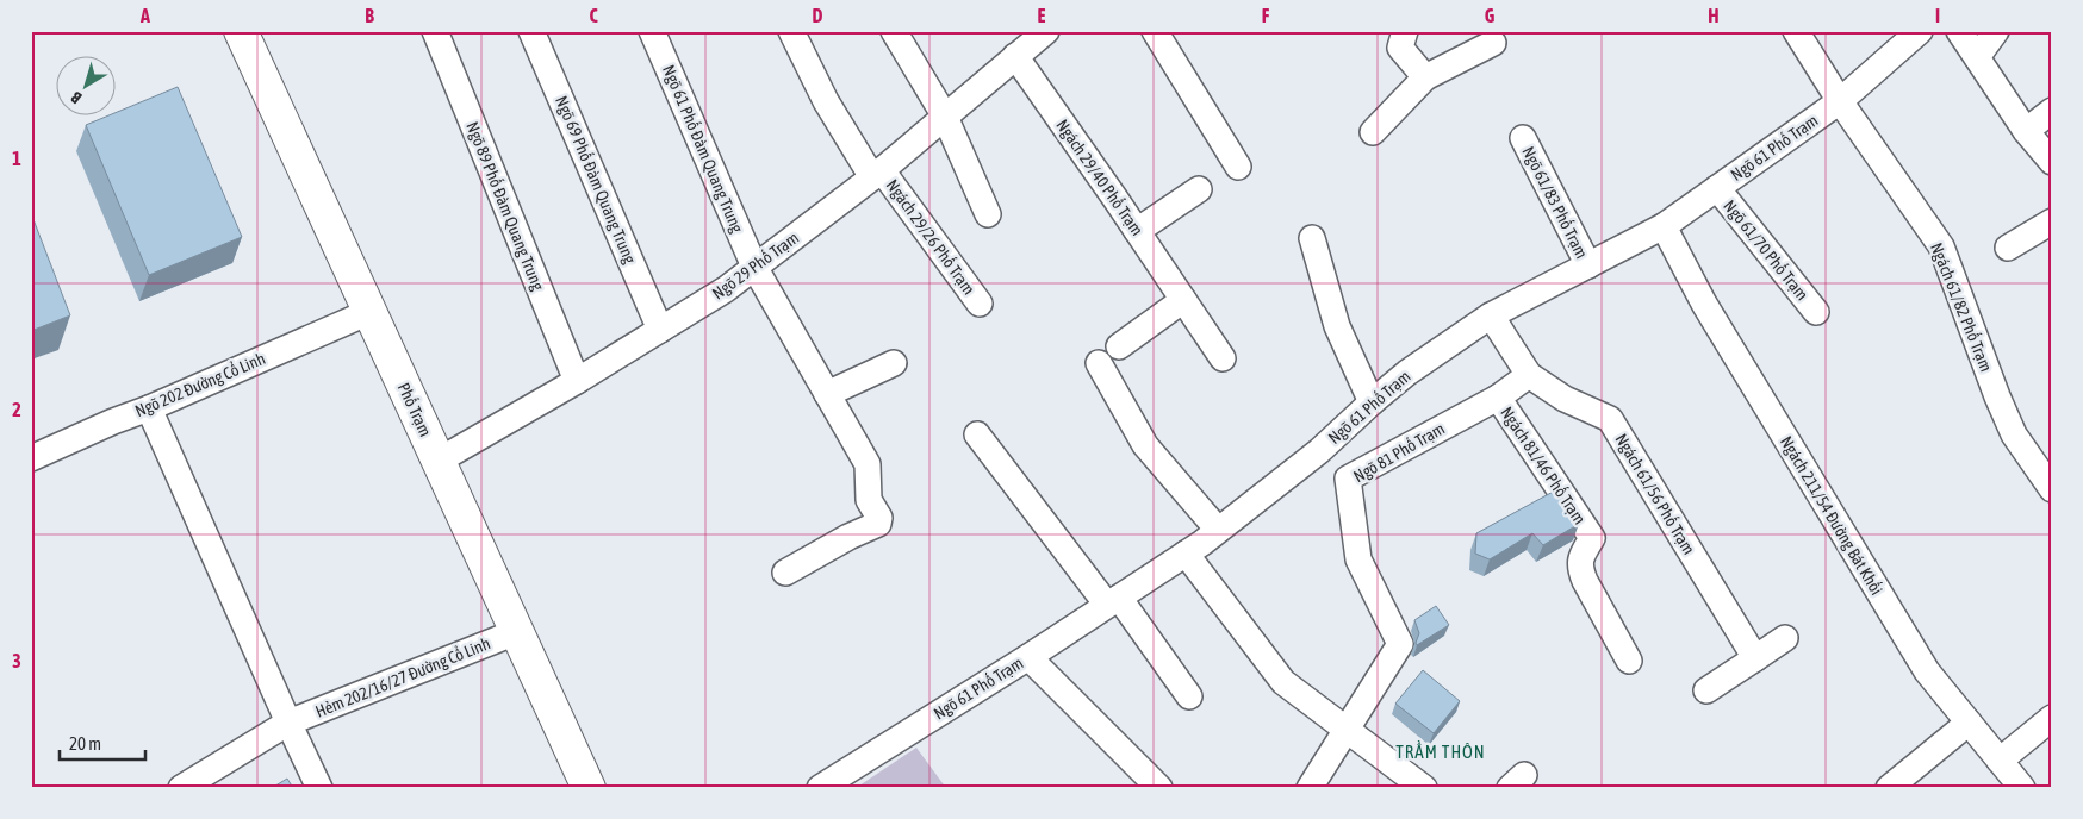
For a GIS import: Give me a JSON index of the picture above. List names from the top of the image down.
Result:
{
  "streets": {
    "street": [
      "Ngõ 61 Phố Trạm",
      "Ngõ 61 Phố Đàm Quang Trung",
      "Ngách 29/40 Phố Trạm",
      "Ngõ 69 Phố Đàm Quang Trung",
      "Ngõ 61/83 Phố Trạm",
      "Ngõ 89 Phố Đàm Quang Trung",
      "Ngách 29/26 Phố Trạm",
      "Ngõ 61/70 Phố Trạm",
      "Ngõ 29 Phố Trạm",
      "Ngách 61/82 Phố Trạm",
      "Ngõ 202 Đường Cổ Linh",
      "Phố Trạm",
      "Ngõ 81 Phố Trạm",
      "Ngách 81/46 Phố Trạm",
      "Ngách 61/56 Phố Trạm",
      "Ngách 211/54 Đường Bát Khối",
      "Hẻm 202/16/27 Đường Cổ Linh"
    ]
  },
  "crossings": [
    ["Ngõ 61 Phố Trạm", "Ngõ 61/83 Phố Trạm"],
    ["Ngõ 61 Phố Trạm", "Ngõ 61/70 Phố Trạm"],
    ["Ngõ 61 Phố Trạm", "Ngách 61/82 Phố Trạm"],
    ["Ngõ 61 Phố Trạm", "Ngách 61/56 Phố Trạm"],
    ["Ngõ 61 Phố Trạm", "Ngách 211/54 Đường Bát Khối"],
    ["Ngõ 61 Phố Đàm Quang Trung", "Ngõ 29 Phố Trạm"],
    ["Ngách 29/40 Phố Trạm", "Ngõ 29 Phố Trạm"],
    ["Ngõ 69 Phố Đàm Quang Trung", "Ngõ 29 Phố Trạm"],
    ["Ngõ 89 Phố Đàm Quang Trung", "Ngõ 29 Phố Trạm"],
    ["Ngách 29/26 Phố Trạm", "Ngõ 29 Phố Trạm"],
    ["Ngõ 29 Phố Trạm", "Phố Trạm"],
    ["Ngõ 202 Đường Cổ Linh", "Phố Trạm"],
    ["Phố Trạm", "Hẻm 202/16/27 Đường Cổ Linh"],
    ["Ngõ 81 Phố Trạm", "Ngách 81/46 Phố Trạm"],
    ["Ngõ 81 Phố Trạm", "Ngách 61/56 Phố Trạm"]
  ],
  "districts": ["TRẦM THÔN"],
  "scale_bar": "20 m",
  "north": "bottom left",
  "grid": {
    "columns": [
      "A",
      "B",
      "C",
      "D",
      "E",
      "F",
      "G",
      "H",
      "I"
    ],
    "rows": ["1", "2", "3"]
  }
}
